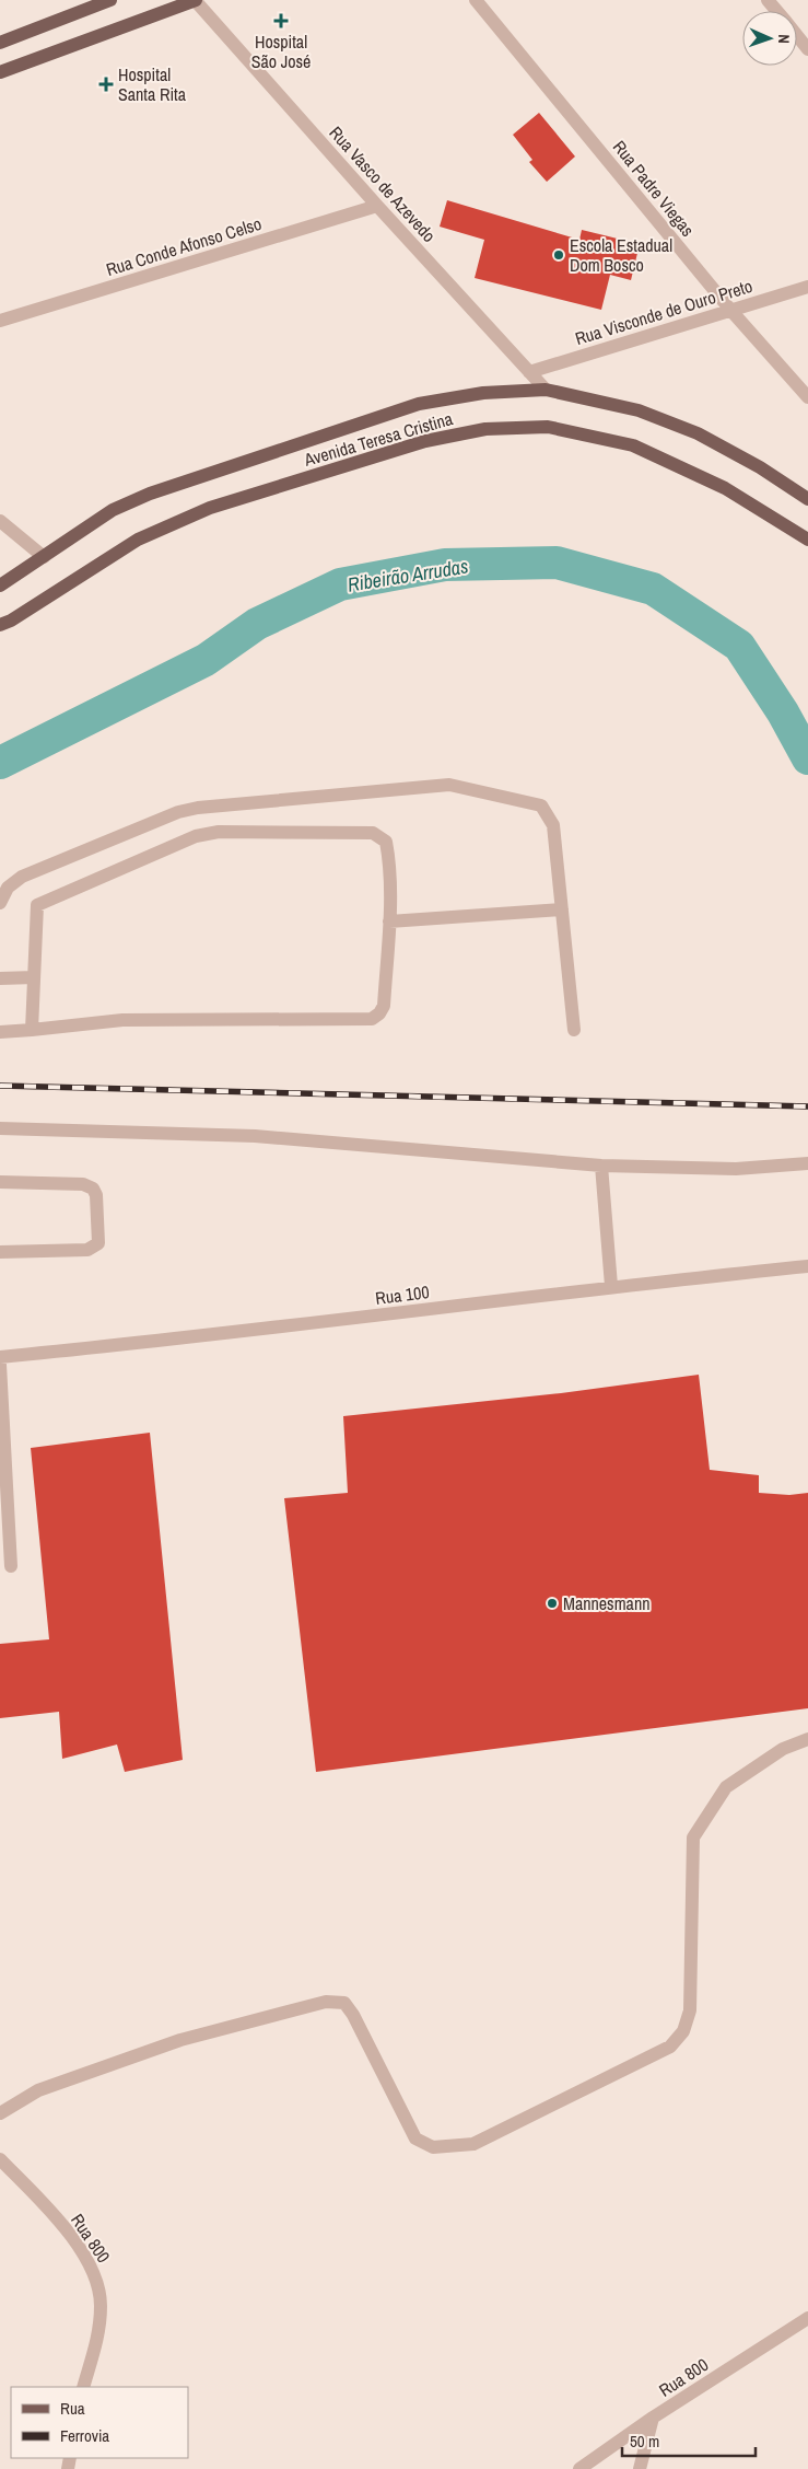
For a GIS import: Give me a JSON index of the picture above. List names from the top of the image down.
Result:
{
  "streets": {
    "main road": ["Avenida Teresa Cristina"],
    "street": [
      "Rua Vasco de Azevedo",
      "Rua Padre Viegas",
      "Rua Conde Afonso Celso",
      "Rua Visconde de Ouro Preto",
      "Rua 100",
      "Rua 800"
    ]
  },
  "crossings": [
    ["Rua Vasco de Azevedo", "Rua Conde Afonso Celso"],
    ["Rua Vasco de Azevedo", "Rua Visconde de Ouro Preto"],
    ["Rua Vasco de Azevedo", "Avenida Teresa Cristina"],
    ["Rua Padre Viegas", "Rua Visconde de Ouro Preto"]
  ],
  "water": ["Ribeirão Arrudas"],
  "places": {
    "health": ["Hospital São José", "Hospital Santa Rita"],
    "other": ["Escola Estadual Dom Bosco", "Mannesmann"]
  },
  "legend": ["Rua", "Ferrovia"],
  "scale_bar": "50 m",
  "north": "right"
}
